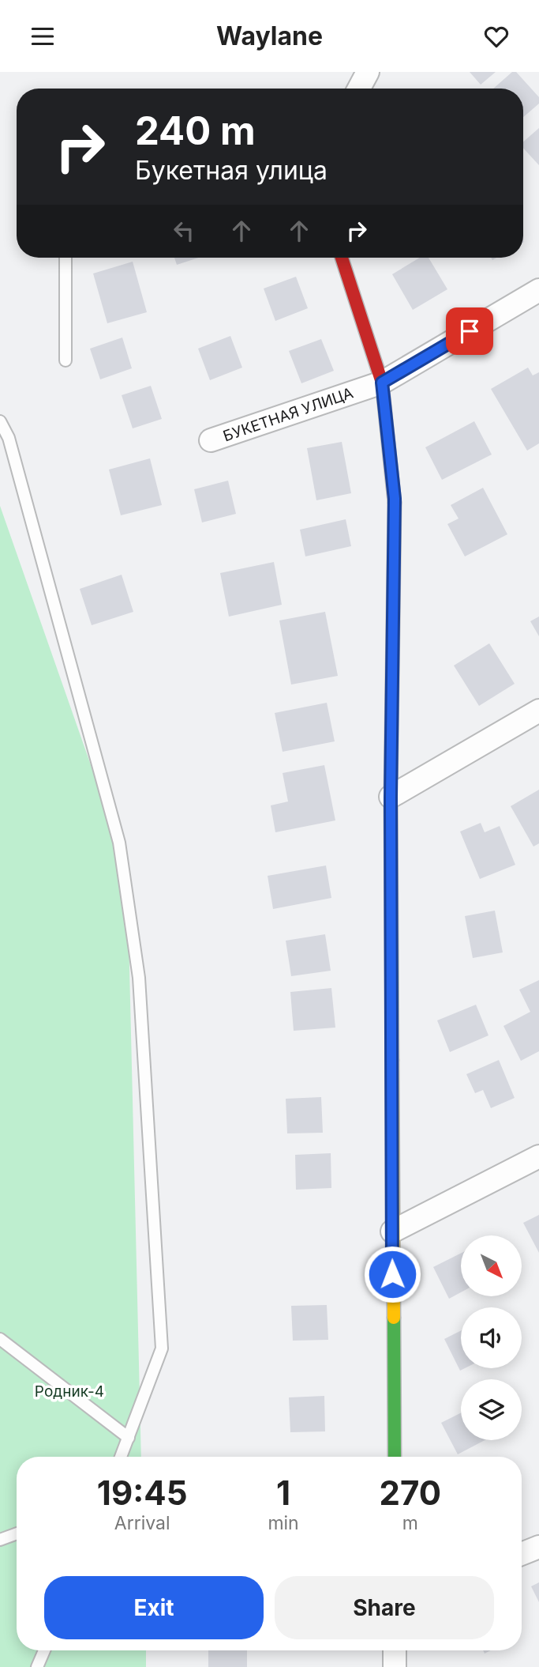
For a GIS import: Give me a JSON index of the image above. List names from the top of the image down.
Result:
{
  "streets": {
    "street": ["БУКЕТНАЯ УЛИЦА"]
  },
  "parks": ["Родник-4"],
  "north": "bottom right",
  "page": {
    "header": "Waylane",
    "turn": ["240 m", "Букетная улица"],
    "eta": [
      "19:45",
      "Arrival",
      "1",
      "min",
      "270",
      "m"
    ],
    "buttons": ["Exit", "Share"]
  }
}
